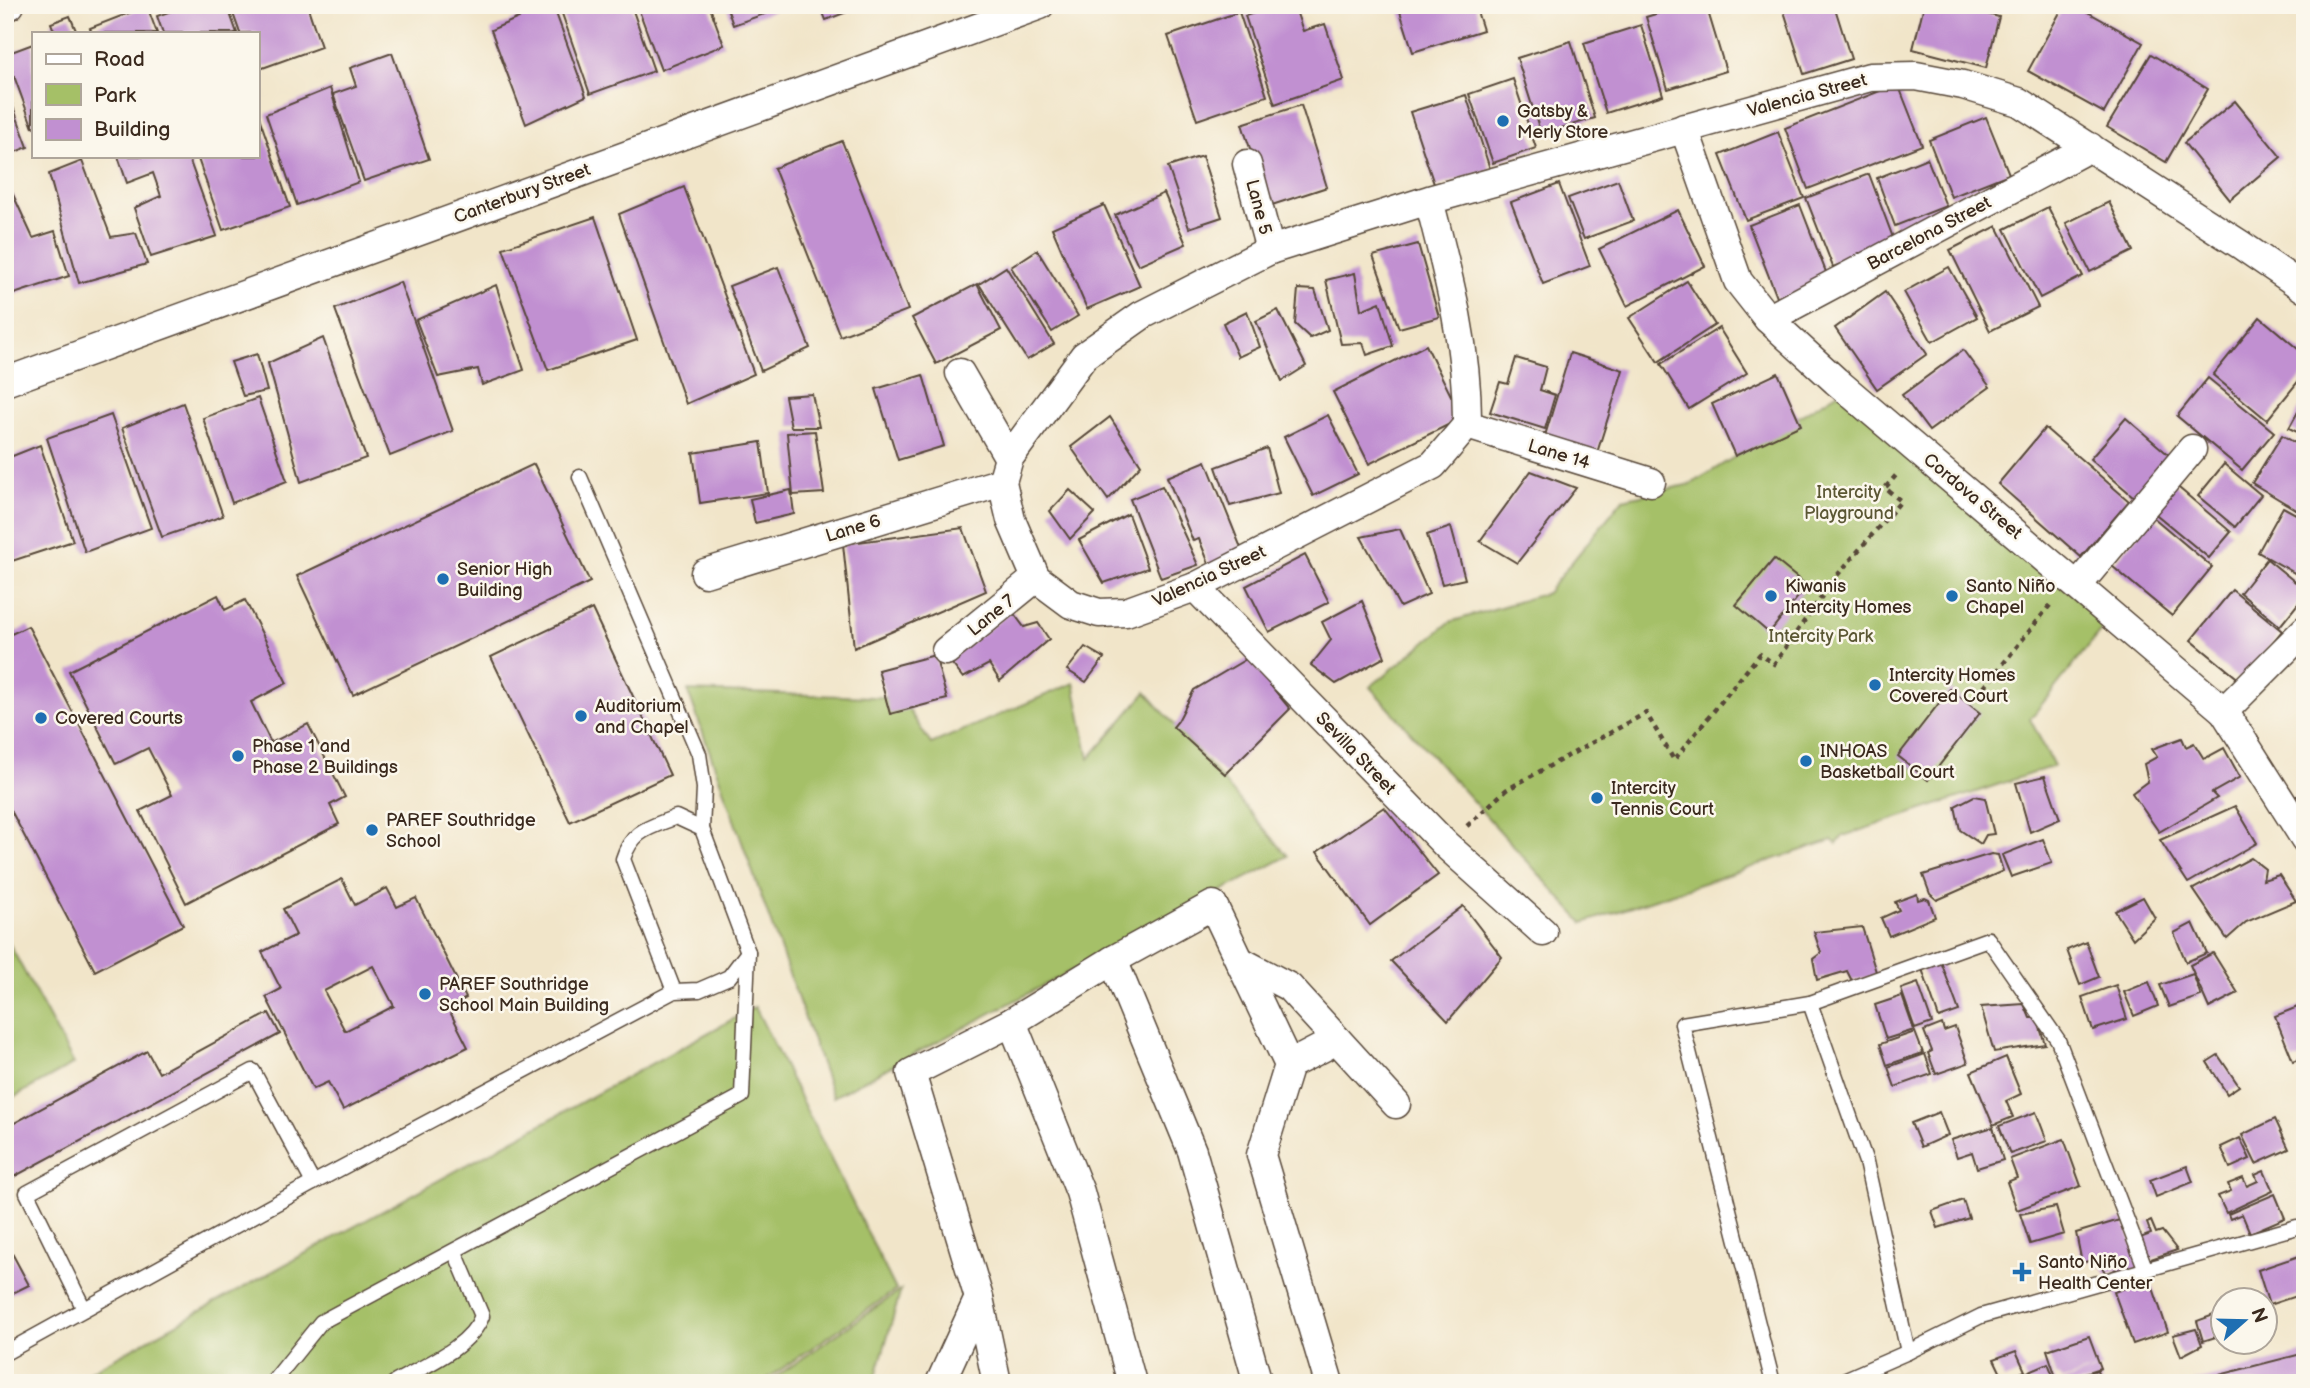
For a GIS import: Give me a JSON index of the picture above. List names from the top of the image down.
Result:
{
  "streets": {
    "street": [
      "Valencia Street",
      "Canterbury Street",
      "Lane 5",
      "Barcelona Street",
      "Lane 14",
      "Cordova Street",
      "Lane 6",
      "Lane 7",
      "Sevilla Street"
    ]
  },
  "crossings": [
    ["Valencia Street", "Lane 5"],
    ["Valencia Street", "Barcelona Street"],
    ["Valencia Street", "Lane 14"],
    ["Valencia Street", "Cordova Street"],
    ["Valencia Street", "Lane 6"],
    ["Valencia Street", "Lane 7"],
    ["Valencia Street", "Sevilla Street"],
    ["Barcelona Street", "Cordova Street"]
  ],
  "parks": ["Intercity Playground", "Intercity Park"],
  "places": {
    "other": [
      "Gatsby & Merly Store",
      "Senior High Building",
      "Kiwanis Intercity Homes",
      "Santo Niño Chapel",
      "Intercity Homes Covered Court",
      "Auditorium and Chapel",
      "Covered Courts",
      "Phase 1 and Phase 2 Buildings",
      "INHOAS Basketball Court",
      "Intercity Tennis Court",
      "PAREF Southridge School",
      "PAREF Southridge School Main Building"
    ],
    "health": ["Santo Niño Health Center"]
  },
  "legend": ["Road", "Park", "Building"],
  "north": "right"
}
